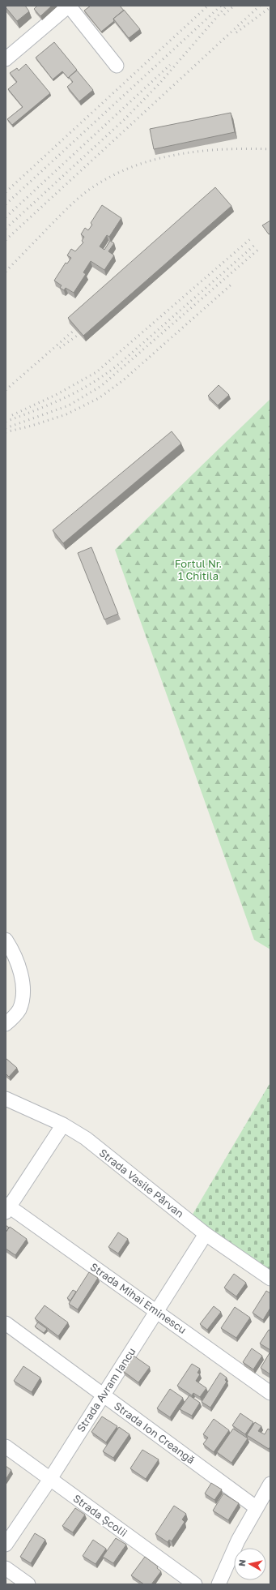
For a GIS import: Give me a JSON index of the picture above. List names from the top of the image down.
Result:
{
  "streets": {
    "street": [
      "Strada Vasile Pârvan",
      "Strada Mihai Eminescu",
      "Strada Avram Iancu",
      "Strada Ion Creangă",
      "Strada Școlii"
    ]
  },
  "crossings": [
    ["Strada Vasile Pârvan", "Strada Avram Iancu"],
    ["Strada Mihai Eminescu", "Strada Avram Iancu"],
    ["Strada Avram Iancu", "Strada Ion Creangă"],
    ["Strada Avram Iancu", "Strada Școlii"]
  ],
  "parks": ["Fortul Nr. 1 Chitila"],
  "north": "left"
}
